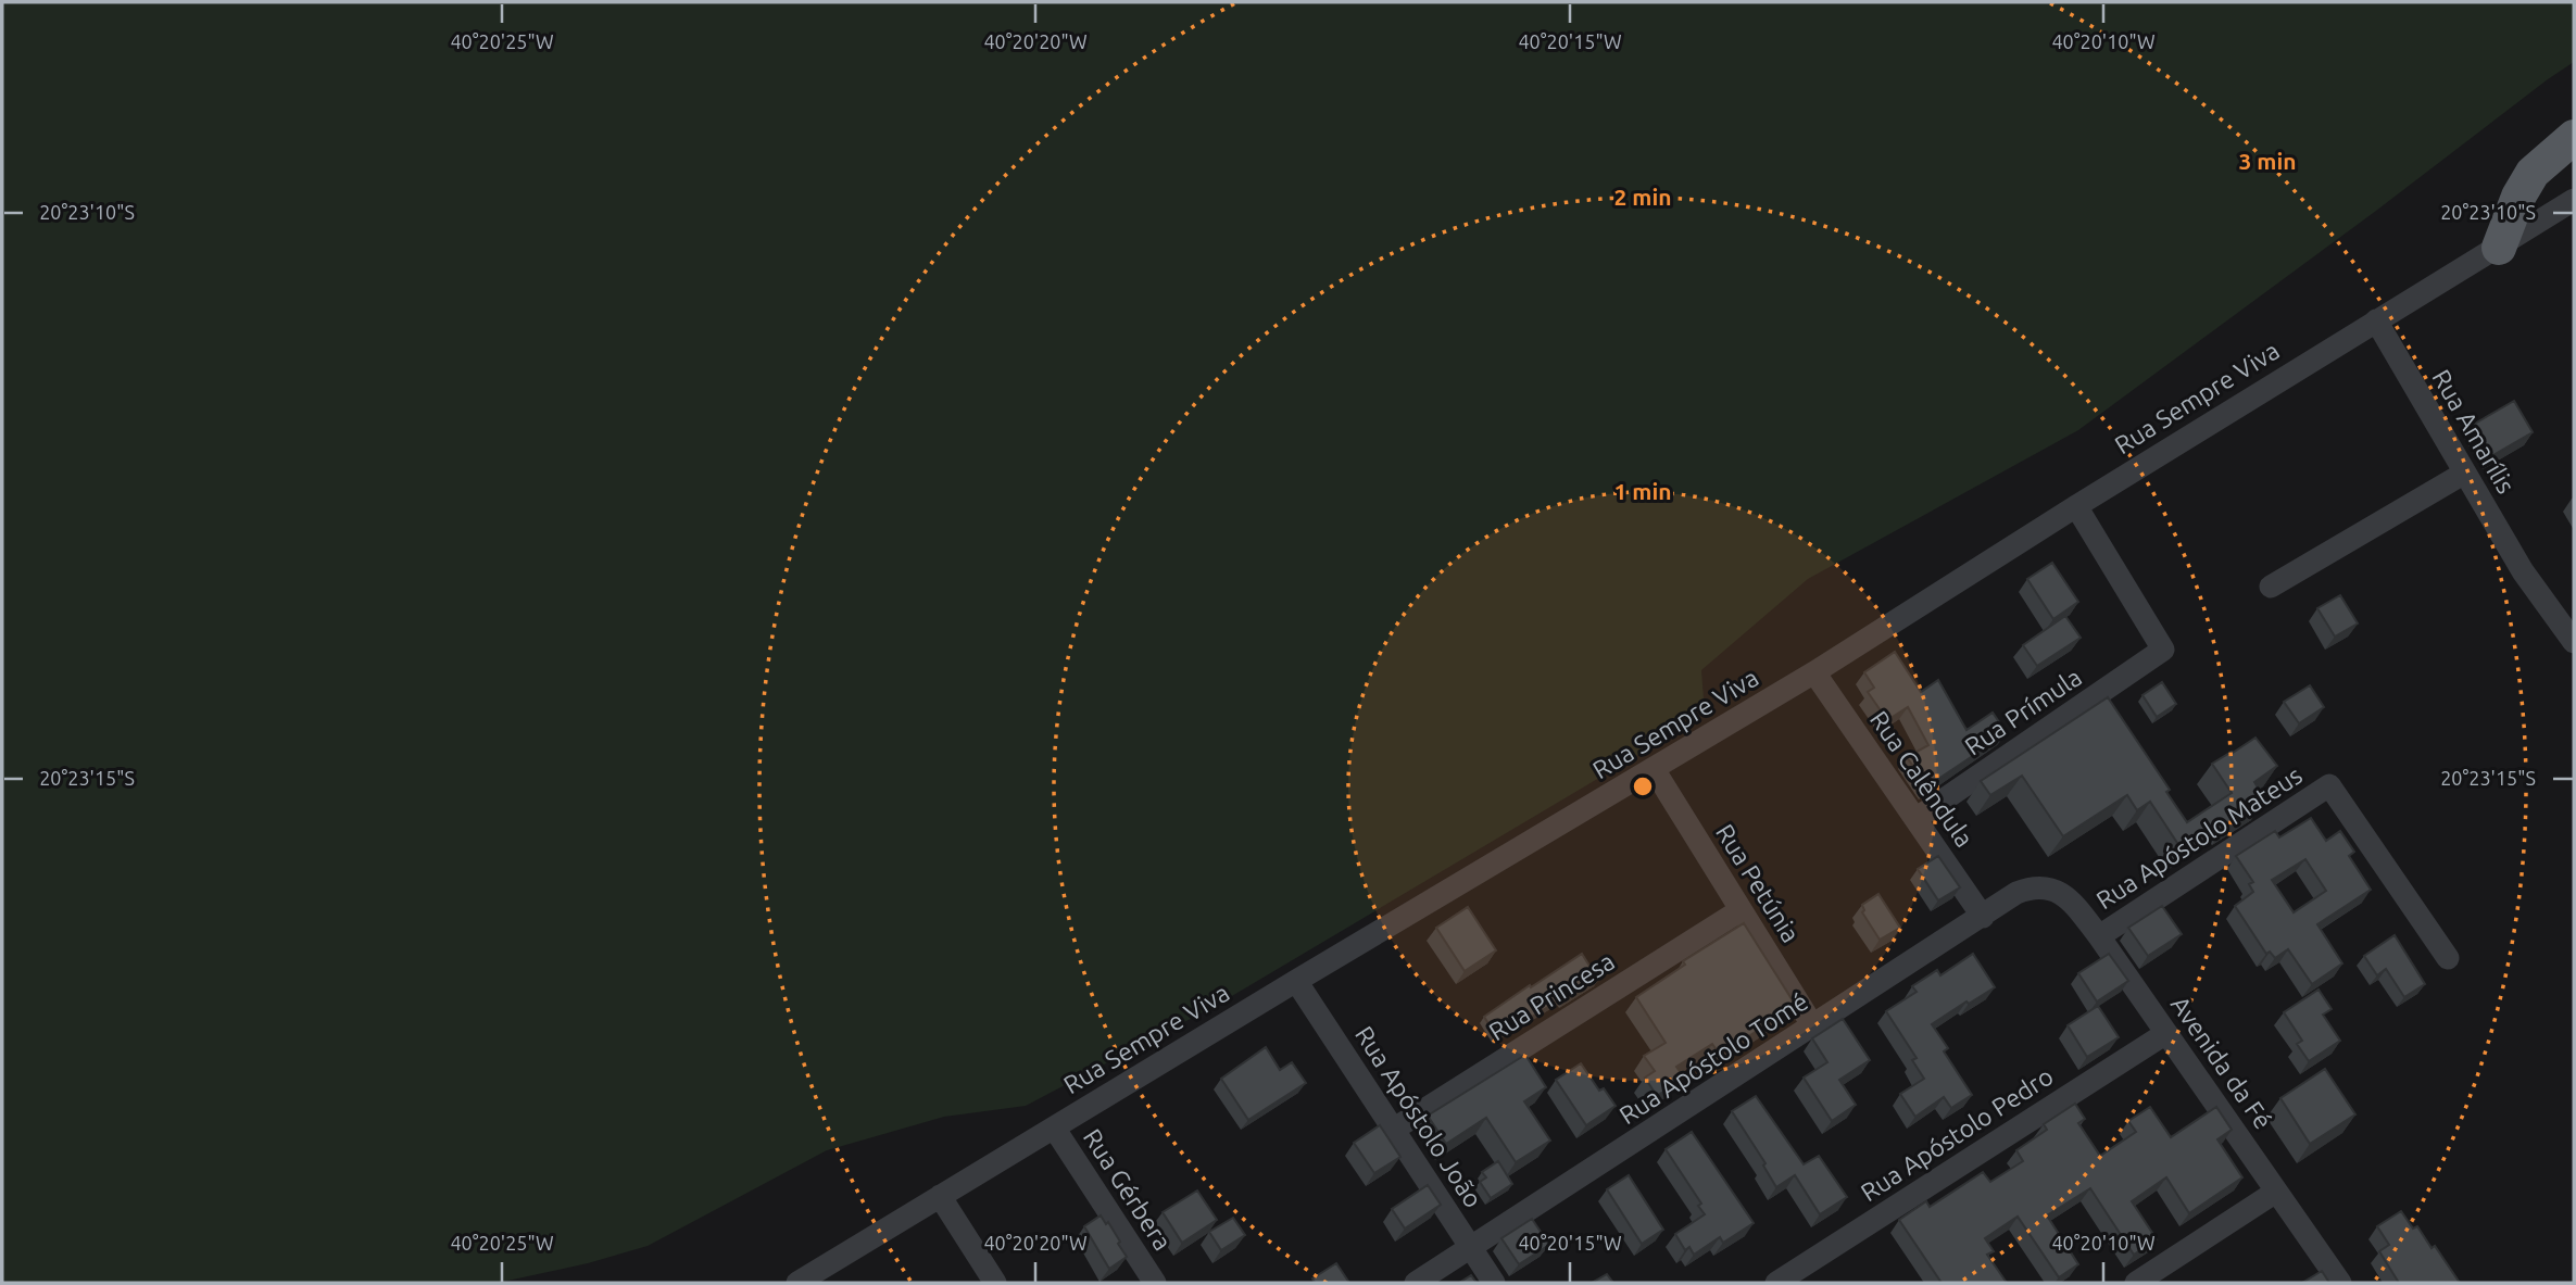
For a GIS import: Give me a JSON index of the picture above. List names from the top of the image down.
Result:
{
  "streets": {
    "street": [
      "Rua Sempre Viva",
      "Rua Amarílis",
      "Rua Prímula",
      "Rua Calêndula",
      "Rua Apóstolo Mateus",
      "Rua Petúnia",
      "Rua Princesa",
      "Rua Apóstolo Tomé",
      "Avenida da Fé",
      "Rua Apóstolo João",
      "Rua Apóstolo Pedro",
      "Rua Gérbera"
    ]
  },
  "crossings": [
    ["Rua Sempre Viva", "Rua Amarílis"],
    ["Rua Sempre Viva", "Rua Prímula"],
    ["Rua Sempre Viva", "Rua Calêndula"],
    ["Rua Sempre Viva", "Rua Petúnia"],
    ["Rua Sempre Viva", "Rua Apóstolo João"],
    ["Rua Sempre Viva", "Rua Gérbera"],
    ["Rua Prímula", "Rua Calêndula"],
    ["Rua Calêndula", "Rua Apóstolo Tomé"],
    ["Rua Apóstolo Mateus", "Avenida da Fé"],
    ["Rua Petúnia", "Rua Princesa"],
    ["Rua Petúnia", "Rua Apóstolo Tomé"],
    ["Rua Princesa", "Rua Apóstolo João"],
    ["Rua Apóstolo Tomé", "Avenida da Fé"],
    ["Rua Apóstolo Tomé", "Rua Apóstolo João"],
    ["Avenida da Fé", "Rua Apóstolo Pedro"]
  ],
  "coordinates": [
    "40°20'25\"W",
    "40°20'20\"W",
    "40°20'15\"W",
    "40°20'10\"W",
    "20°23'10\"S",
    "20°23'15\"S"
  ],
  "rings": ["3 min", "2 min", "1 min"]
}
